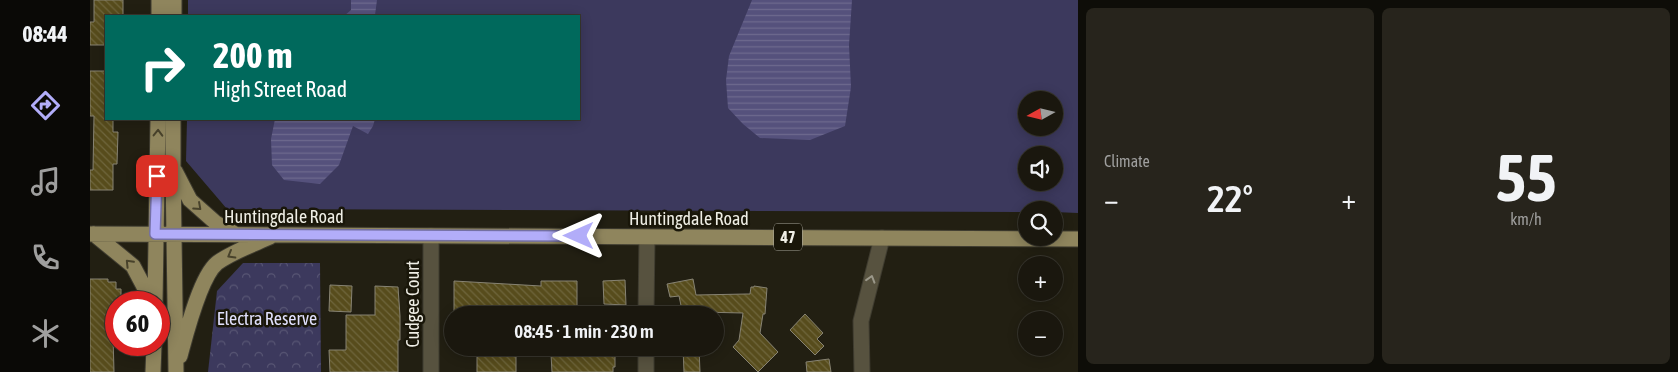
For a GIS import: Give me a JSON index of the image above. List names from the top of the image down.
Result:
{
  "streets": {
    "main road": ["Huntingdale Road", "47"],
    "street": ["Cudgee Court"]
  },
  "crossings": [
    ["Huntingdale Road", "Cudgee Court"]
  ],
  "parks": ["Electra Reserve"],
  "north": "left",
  "page": {
    "tabs": "08:44",
    "tile": [
      "Climate",
      ["55", "km/h"]
    ],
    "turn": ["200 m", "High Street Road"],
    "map_buttons": ["+", "−"],
    "heat": ["−", "22°", "+"],
    "limit": "60",
    "trip": "08:45 · 1 min · 230 m"
  }
}
